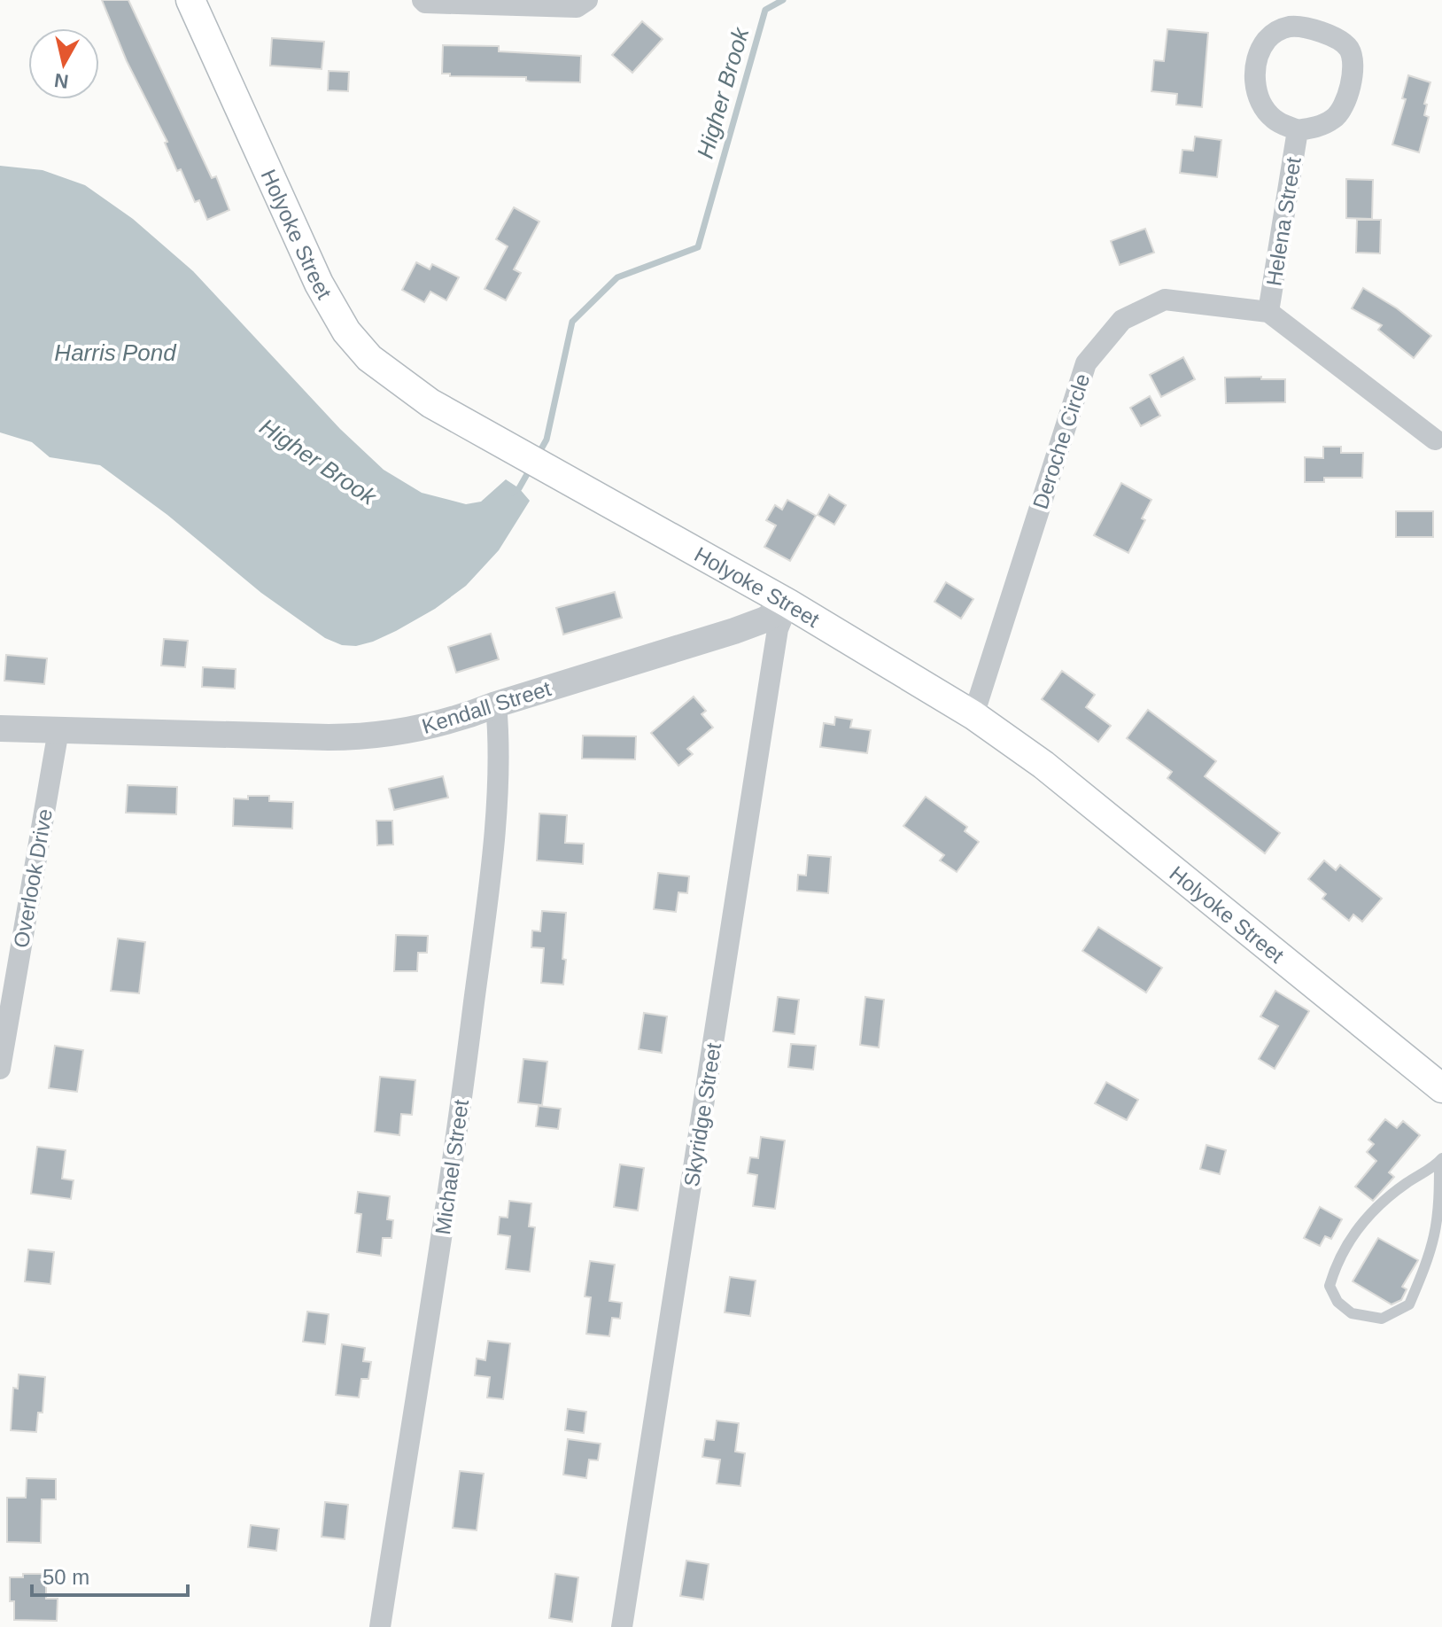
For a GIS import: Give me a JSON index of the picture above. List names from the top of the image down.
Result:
{
  "streets": {
    "main road": ["Holyoke Street"],
    "street": [
      "Helena Street",
      "Deroche Circle",
      "Kendall Street",
      "Overlook Drive",
      "Skyridge Street",
      "Michael Street"
    ]
  },
  "crossings": [
    ["Helena Street", "Deroche Circle"],
    ["Holyoke Street", "Deroche Circle"],
    ["Holyoke Street", "Kendall Street"],
    ["Holyoke Street", "Skyridge Street"],
    ["Kendall Street", "Overlook Drive"],
    ["Kendall Street", "Skyridge Street"],
    ["Kendall Street", "Michael Street"]
  ],
  "water": ["Higher Brook", "Harris Pond"],
  "scale_bar": "50 m",
  "north": "bottom"
}
